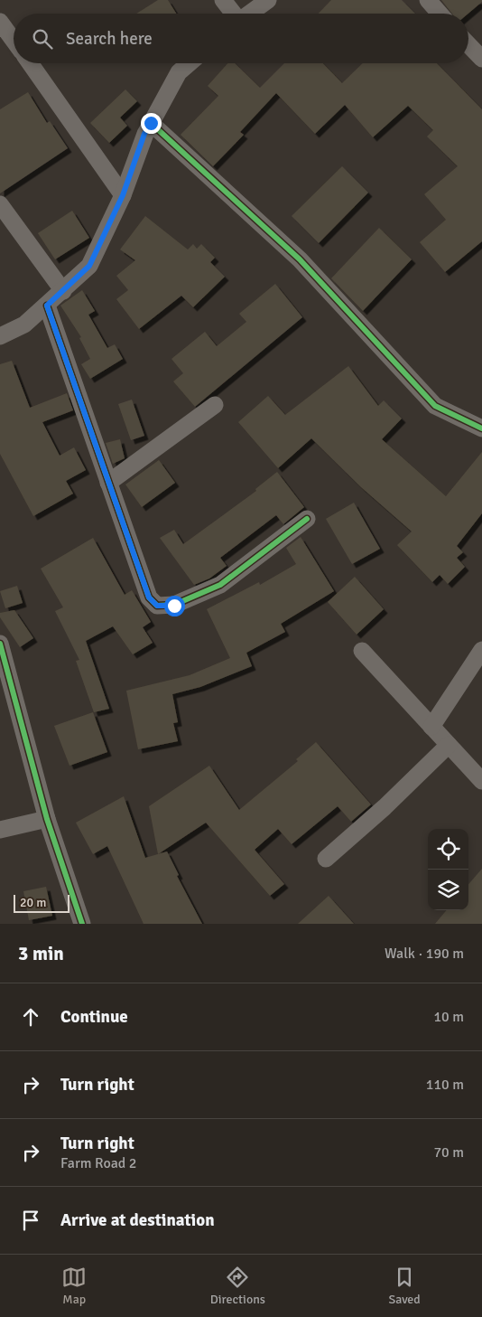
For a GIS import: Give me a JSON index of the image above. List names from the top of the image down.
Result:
{
  "scale_bar": "20 m",
  "page": {
    "search": "Search here",
    "scale": "20 m",
    "heading": ["3 min", "Walk · 190 m"],
    "list": [
      ["Continue", "10 m"],
      ["Turn right", "110 m"],
      ["Turn right", "Farm Road 2", "70 m"],
      "Arrive at destination"
    ],
    "nav": ["Map", "Directions", "Saved"]
  }
}
